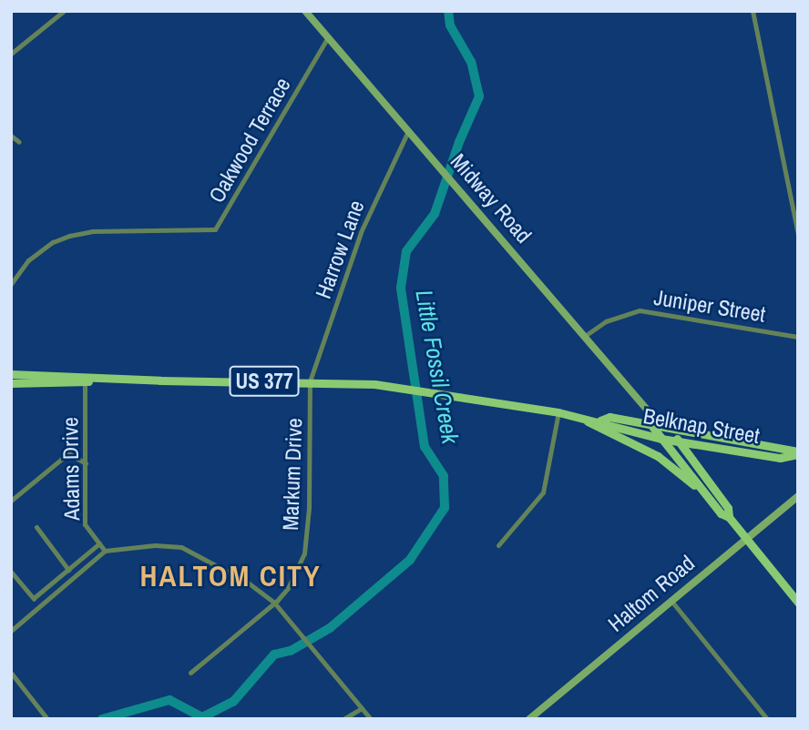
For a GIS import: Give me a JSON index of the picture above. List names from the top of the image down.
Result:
{
  "streets": {
    "main road": [
      "Midway Road",
      "US 377",
      "Belknap Street",
      "Haltom Road"
    ],
    "street": [
      "Oakwood Terrace",
      "Harrow Lane",
      "Juniper Street",
      "Adams Drive",
      "Markum Drive"
    ]
  },
  "crossings": [
    ["Oakwood Terrace", "Midway Road"],
    ["Midway Road", "Harrow Lane"],
    ["Midway Road", "Juniper Street"],
    ["Midway Road", "Belknap Street"],
    ["Harrow Lane", "Belknap Street"],
    ["Harrow Lane", "Markum Drive"],
    ["Belknap Street", "Adams Drive"],
    ["Belknap Street", "Markum Drive"]
  ],
  "districts": ["HALTOM CITY"],
  "water": ["Little Fossil Creek"]
}
